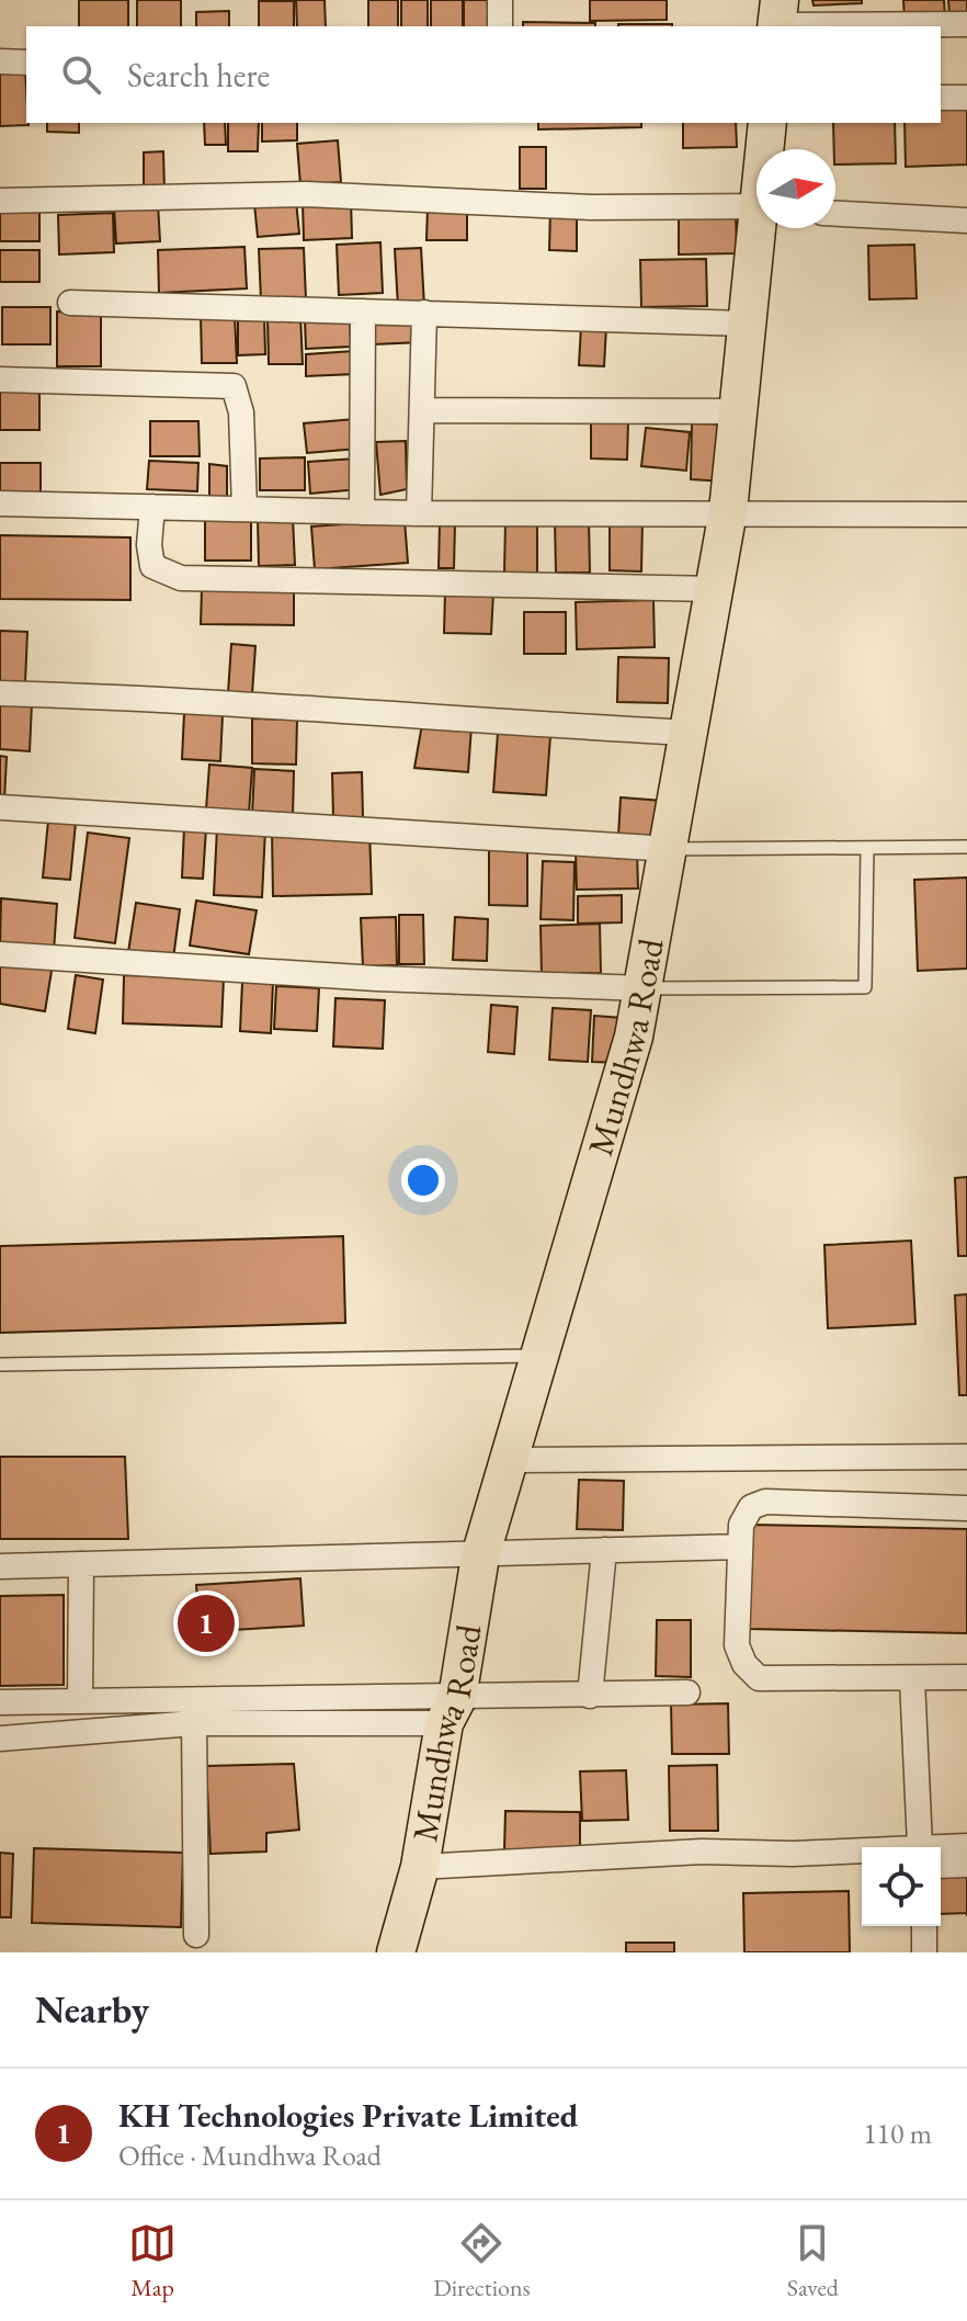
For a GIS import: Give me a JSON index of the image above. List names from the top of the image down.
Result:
{
  "streets": {
    "main road": ["Mundhwa Road"]
  },
  "north": "right",
  "page": {
    "search": "Search here",
    "pins": "1",
    "heading": "Nearby",
    "list": [
      {
        "mark": "1",
        "name": "KH Technologies Private Limited",
        "note": "Office · Mundhwa Road",
        "value": "110 m"
      }
    ],
    "nav": ["Map", "Directions", "Saved"]
  }
}
